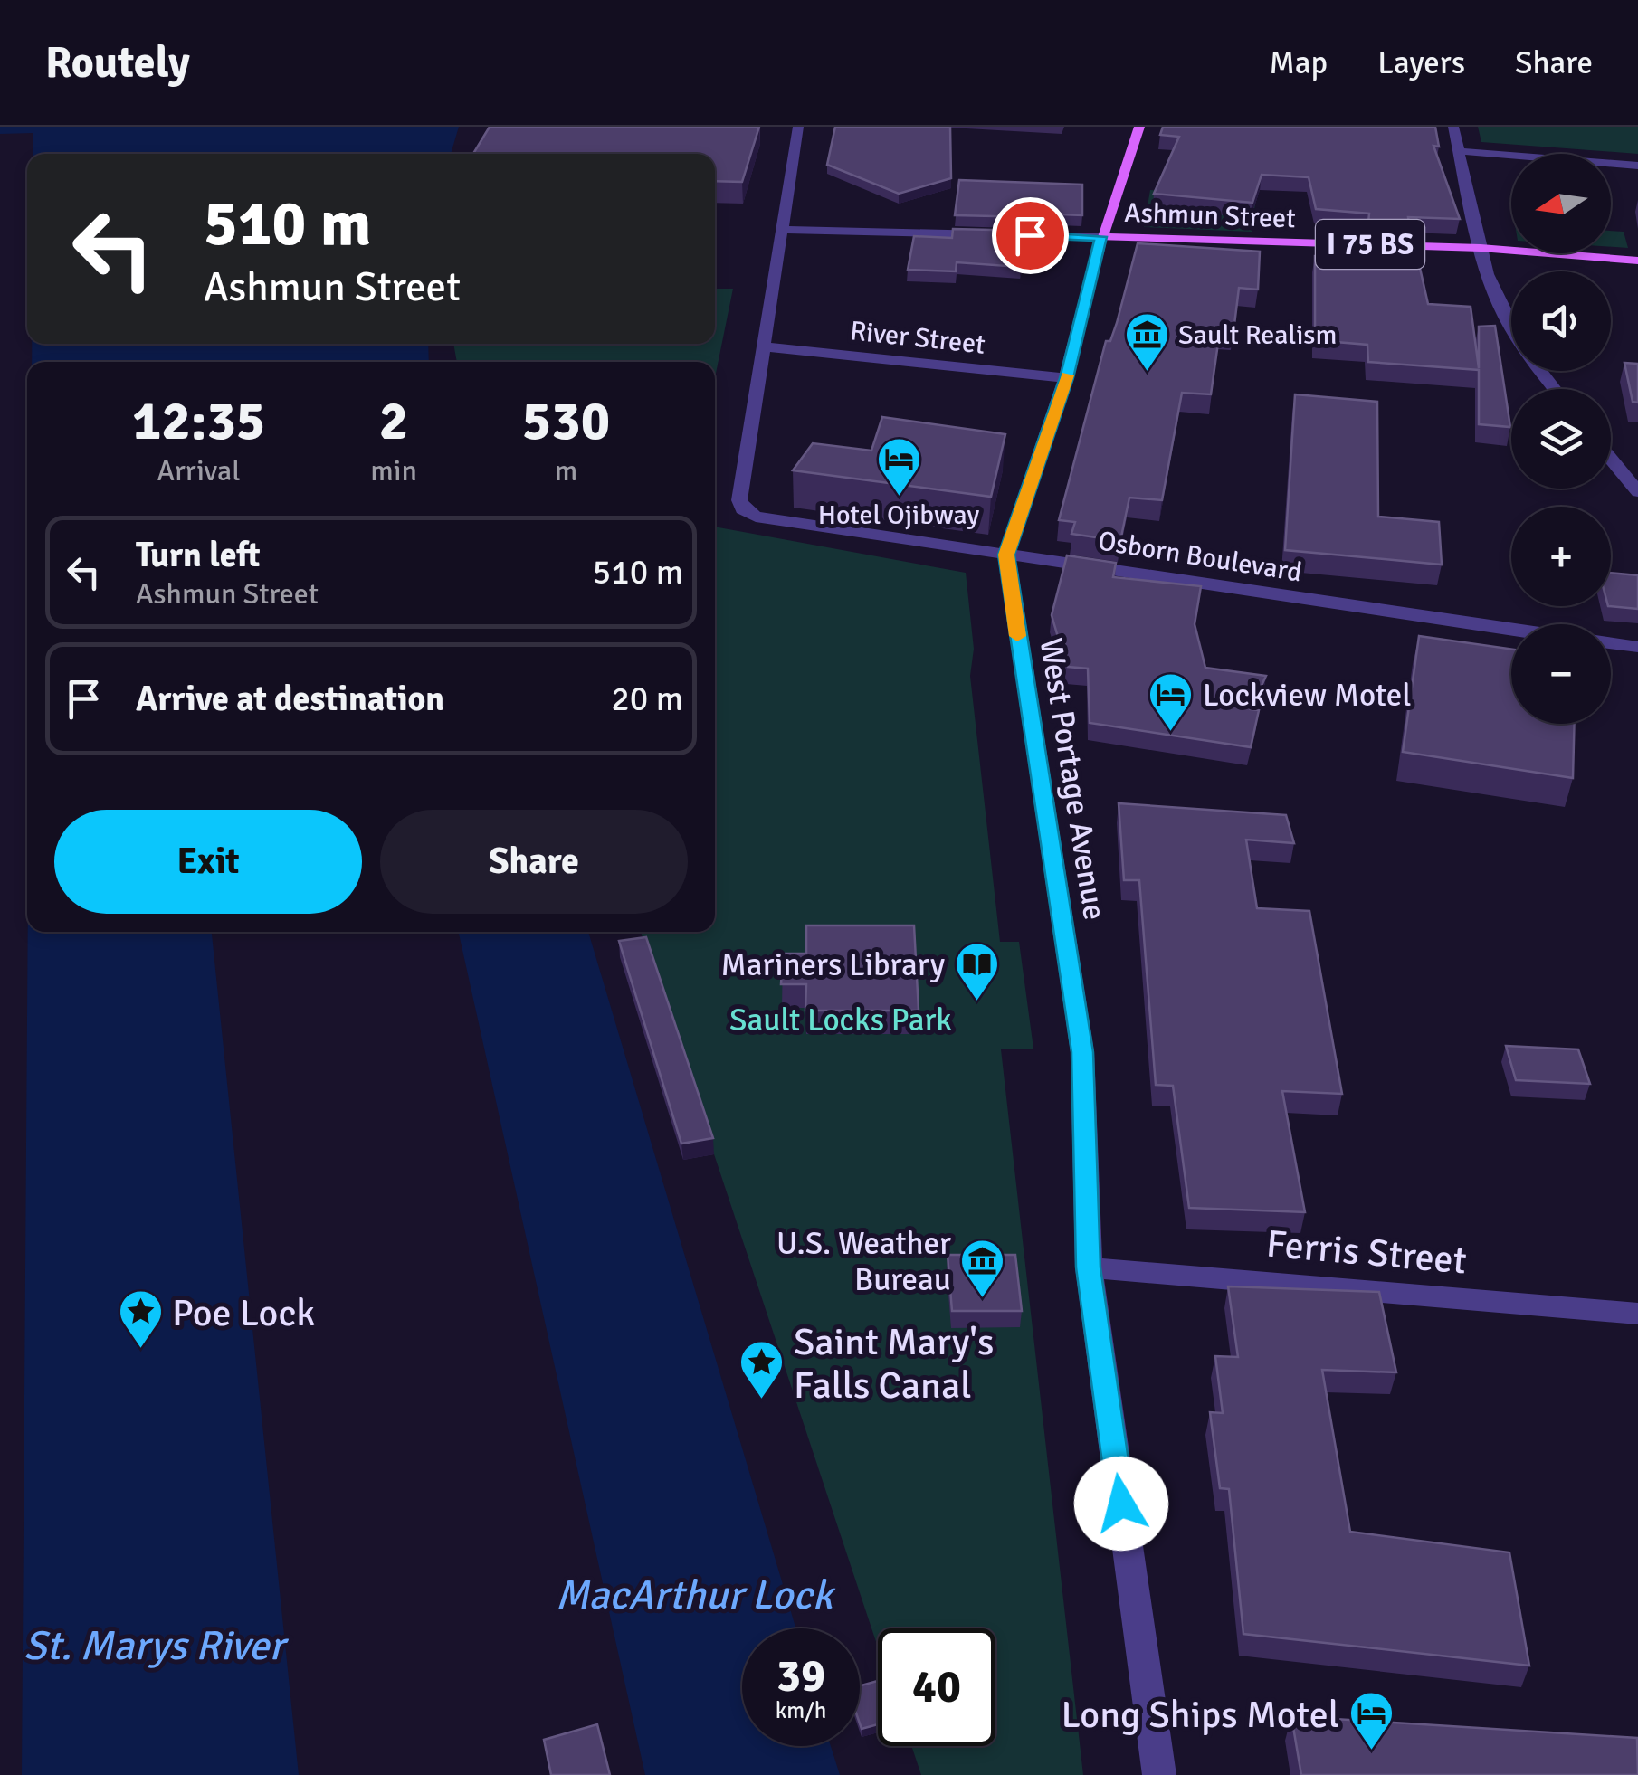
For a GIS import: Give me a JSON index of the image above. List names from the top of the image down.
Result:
{
  "streets": {
    "main road": ["Ashmun Street", "I 75 BS"],
    "street": [
      "River Street",
      "Osborn Boulevard",
      "West Portage Avenue",
      "Ferris Street"
    ]
  },
  "crossings": [
    ["Ashmun Street", "West Portage Avenue"],
    ["River Street", "Osborn Boulevard"],
    ["River Street", "West Portage Avenue"],
    ["Osborn Boulevard", "West Portage Avenue"],
    ["West Portage Avenue", "Ferris Street"]
  ],
  "water": ["MacArthur Lock", "St. Marys River"],
  "parks": ["Sault Locks Park"],
  "places": {
    "museum": ["Sault Realism", "U.S. Weather Bureau"],
    "hotel": ["Hotel Ojibway", "Lockview Motel", "Long Ships Motel"],
    "library": ["Mariners Library"],
    "place": ["Poe Lock", "Saint Mary's Falls Canal"]
  },
  "north": "left",
  "page": {
    "header": "Routely",
    "nav": ["Map", "Layers", "Share"],
    "map_buttons": ["+", "−"],
    "turn": ["510 m", "Ashmun Street"],
    "eta": [
      "12:35",
      "Arrival",
      "2",
      "min",
      "530",
      "m"
    ],
    "list": [
      {
        "name": "Turn left",
        "note": "Ashmun Street",
        "value": "510 m"
      },
      {
        "name": "Arrive at destination",
        "value": "20 m"
      }
    ],
    "buttons": ["Exit", "Share"],
    "speed": "39 km/h",
    "limit": "40"
  }
}
